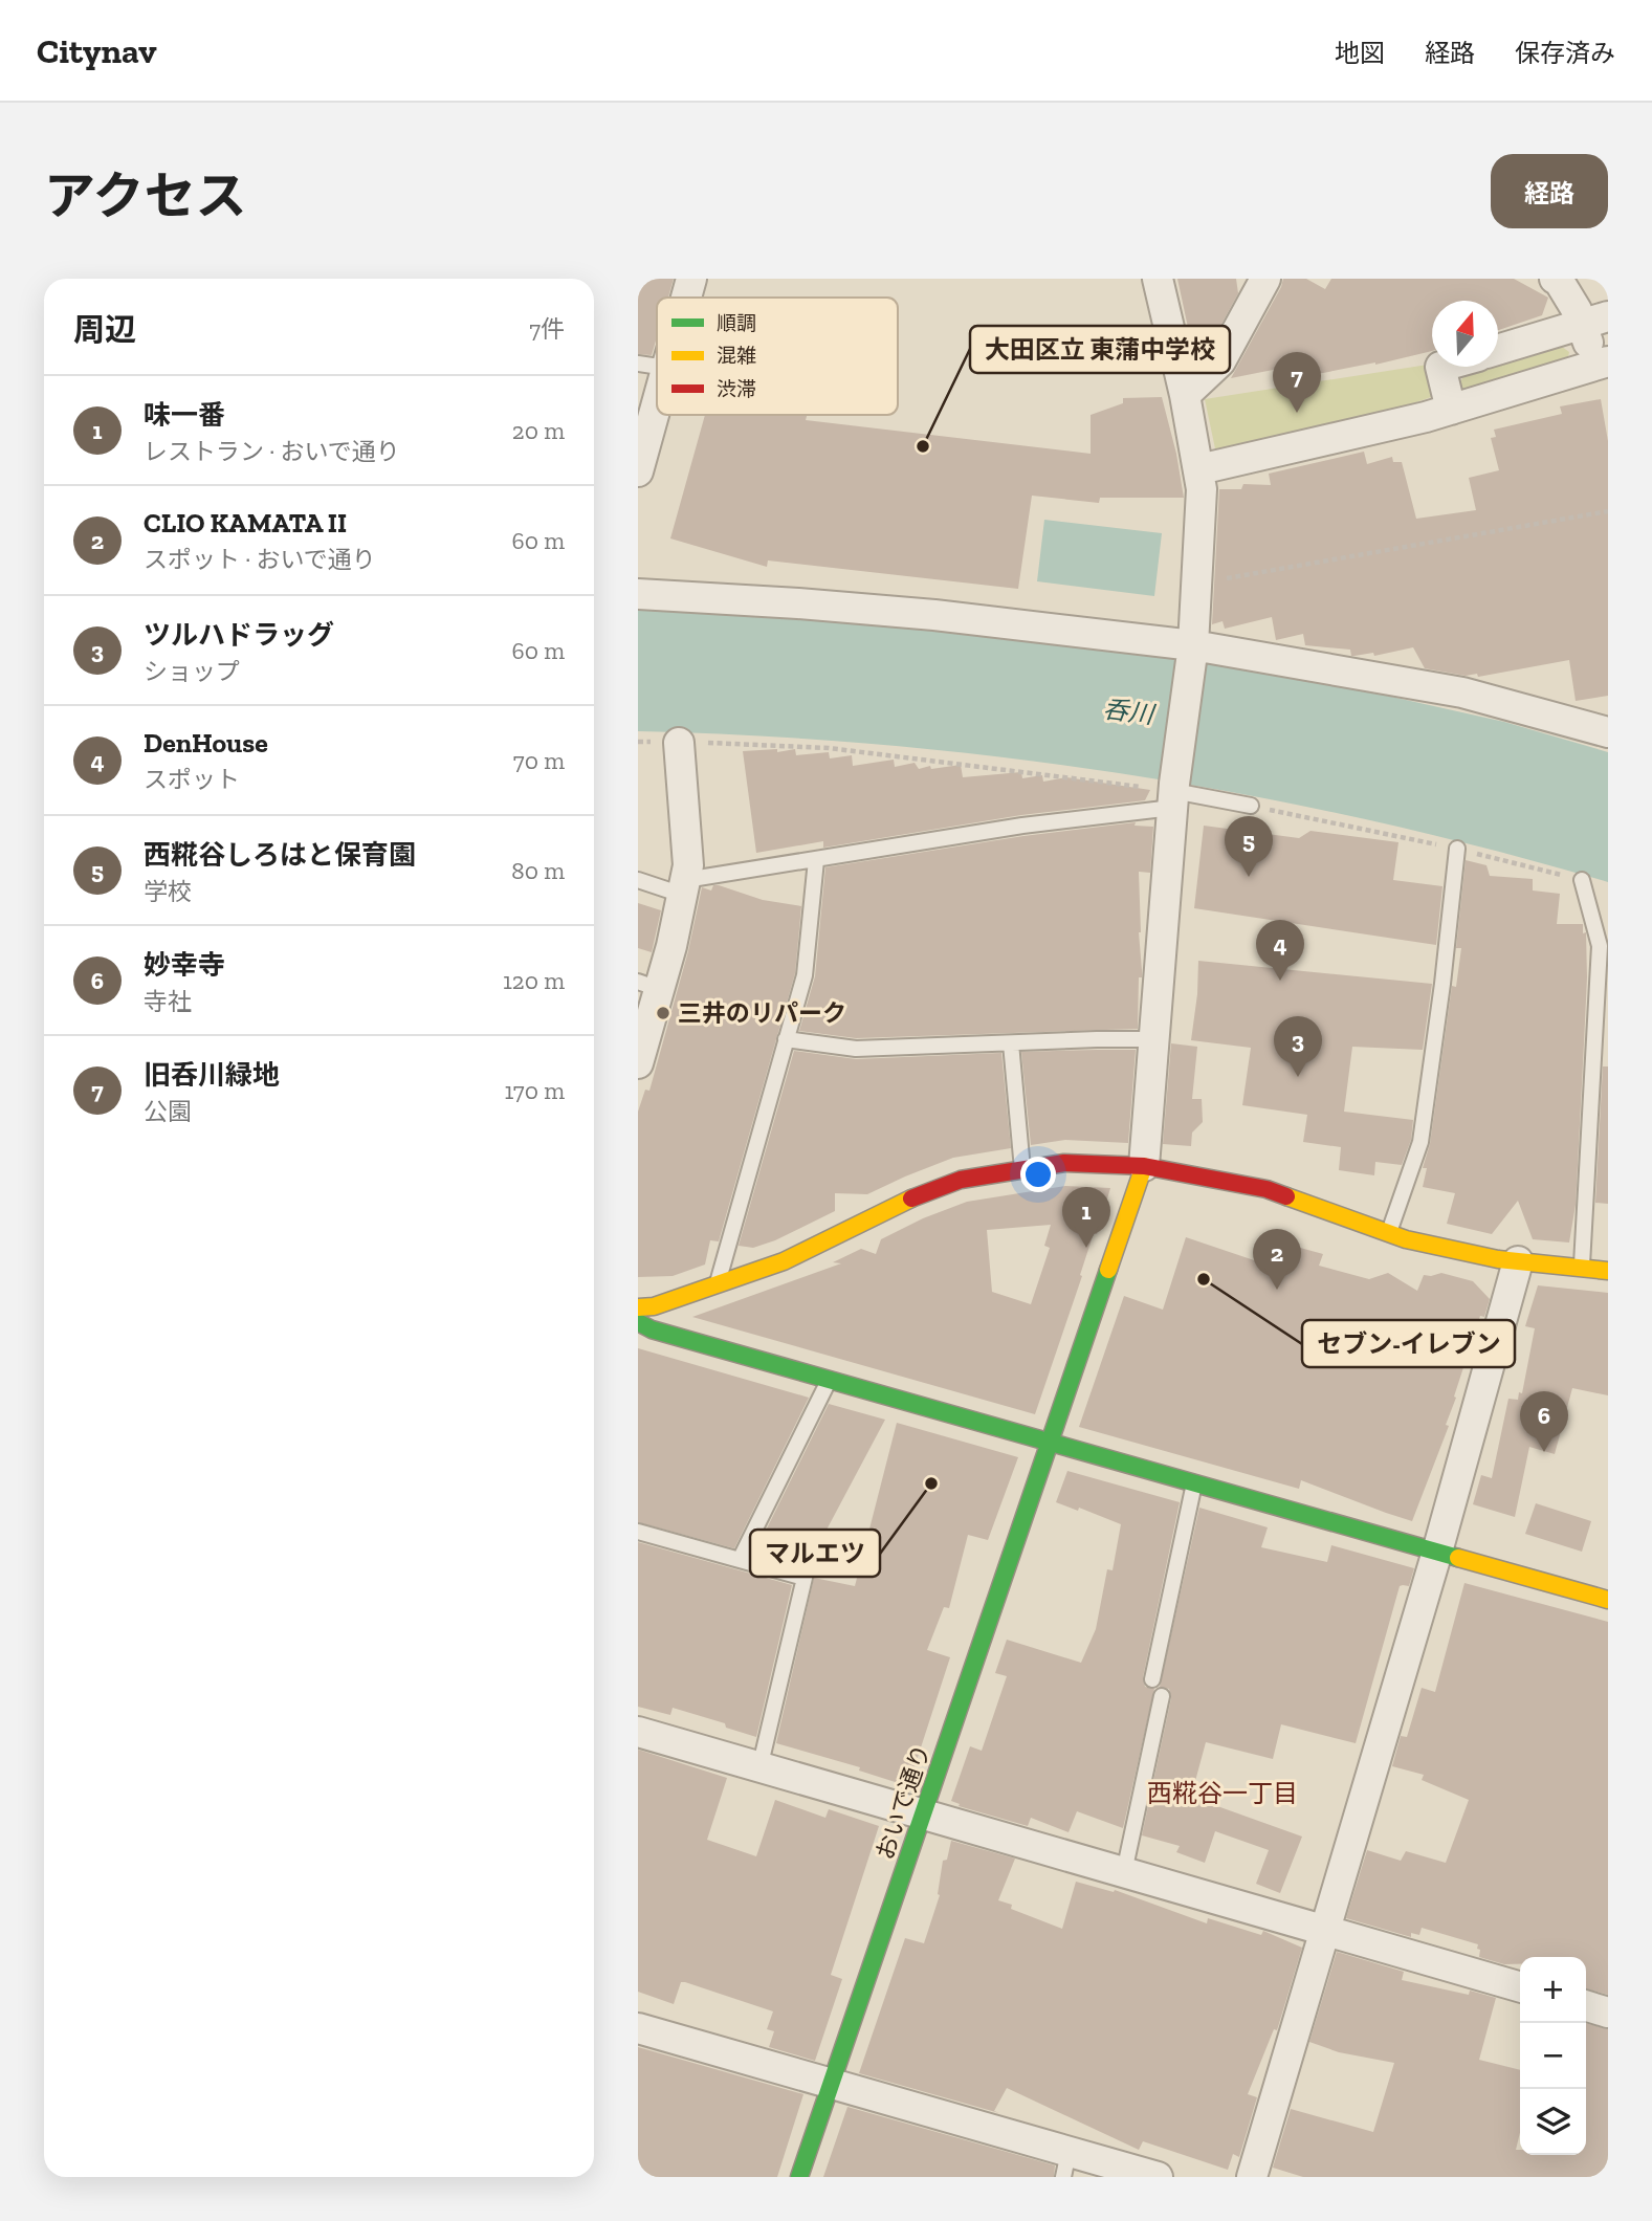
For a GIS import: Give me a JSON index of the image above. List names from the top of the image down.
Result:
{
  "streets": {
    "street": ["おいで通り"]
  },
  "districts": ["西糀谷一丁目"],
  "water": ["呑川"],
  "places": [
    "大田区立 東蒲中学校",
    "三井のリパーク",
    "セブン-イレブン",
    "マルエツ"
  ],
  "legend": ["順調", "混雑", "渋滞"],
  "north": "top",
  "page": {
    "header": "Citynav",
    "nav": ["地図", "経路", "保存済み"],
    "title": "アクセス",
    "buttons": "経路",
    "heading": ["周辺", "7件"],
    "pins": [
      "7",
      "5",
      "4",
      "3",
      "1",
      "2",
      "6"
    ],
    "list": [
      {
        "mark": "1",
        "name": "味一番",
        "note": "レストラン · おいで通り",
        "value": "20 m"
      },
      {
        "mark": "2",
        "name": "CLIO KAMATA II",
        "note": "スポット · おいで通り",
        "value": "60 m"
      },
      {
        "mark": "3",
        "name": "ツルハドラッグ",
        "note": "ショップ",
        "value": "60 m"
      },
      {
        "mark": "4",
        "name": "DenHouse",
        "note": "スポット",
        "value": "70 m"
      },
      {
        "mark": "5",
        "name": "西糀谷しろはと保育園",
        "note": "学校",
        "value": "80 m"
      },
      {
        "mark": "6",
        "name": "妙幸寺",
        "note": "寺社",
        "value": "120 m"
      },
      {
        "mark": "7",
        "name": "旧呑川緑地",
        "note": "公園",
        "value": "170 m"
      }
    ],
    "map_buttons": ["+", "−"]
  }
}
